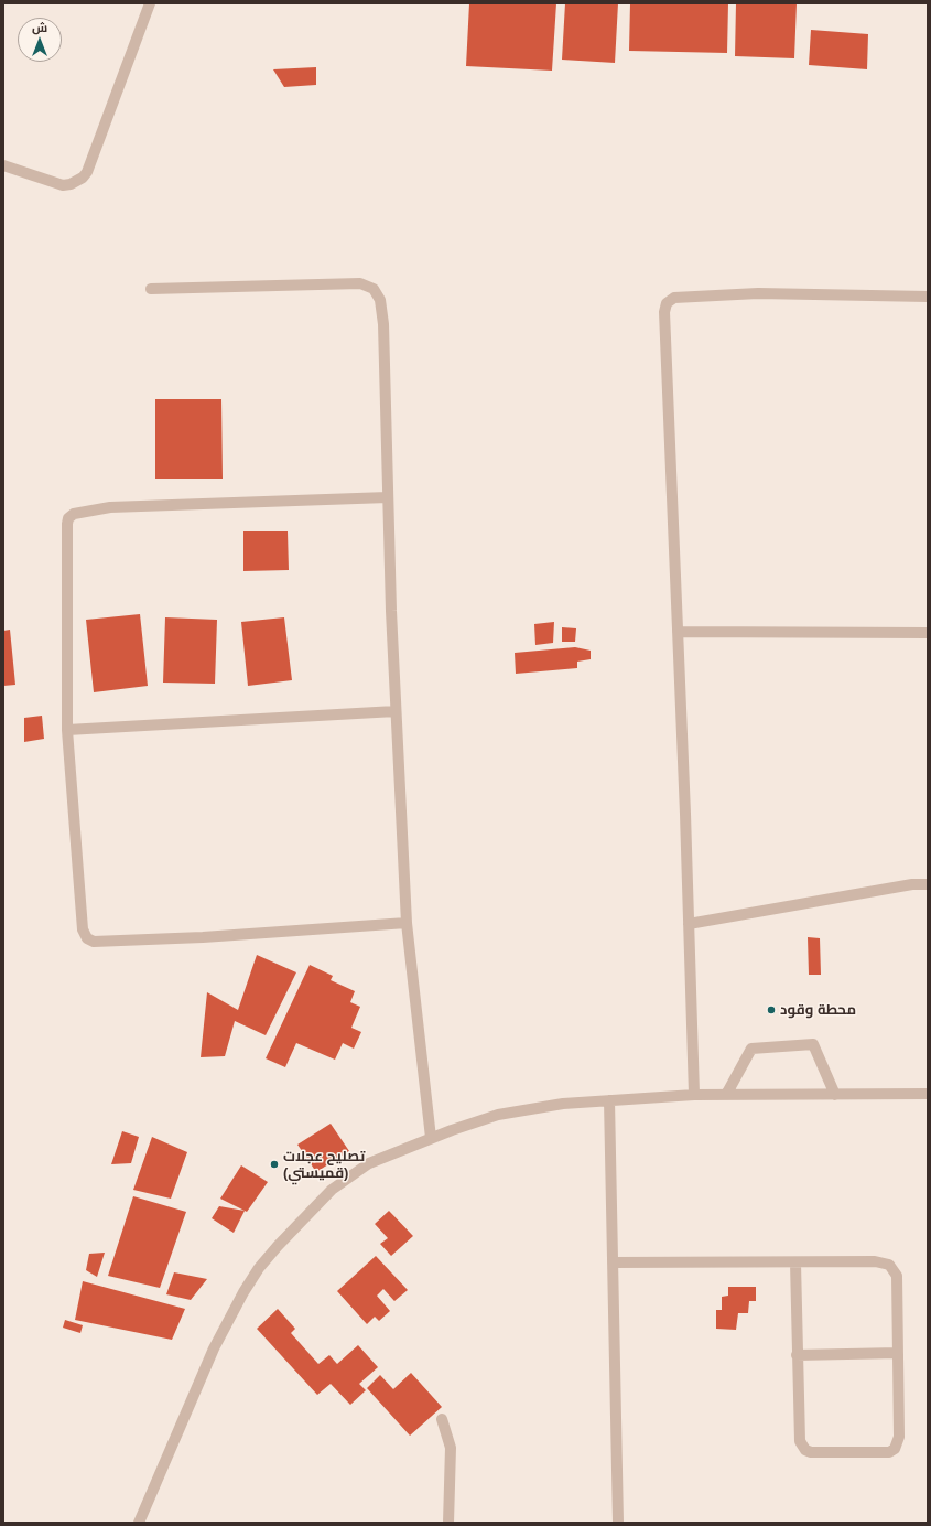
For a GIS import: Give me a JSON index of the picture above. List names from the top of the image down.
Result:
{
  "places": ["محطة وقود", "تصليح عجلات (قميستي)"],
  "north": "top"
}
